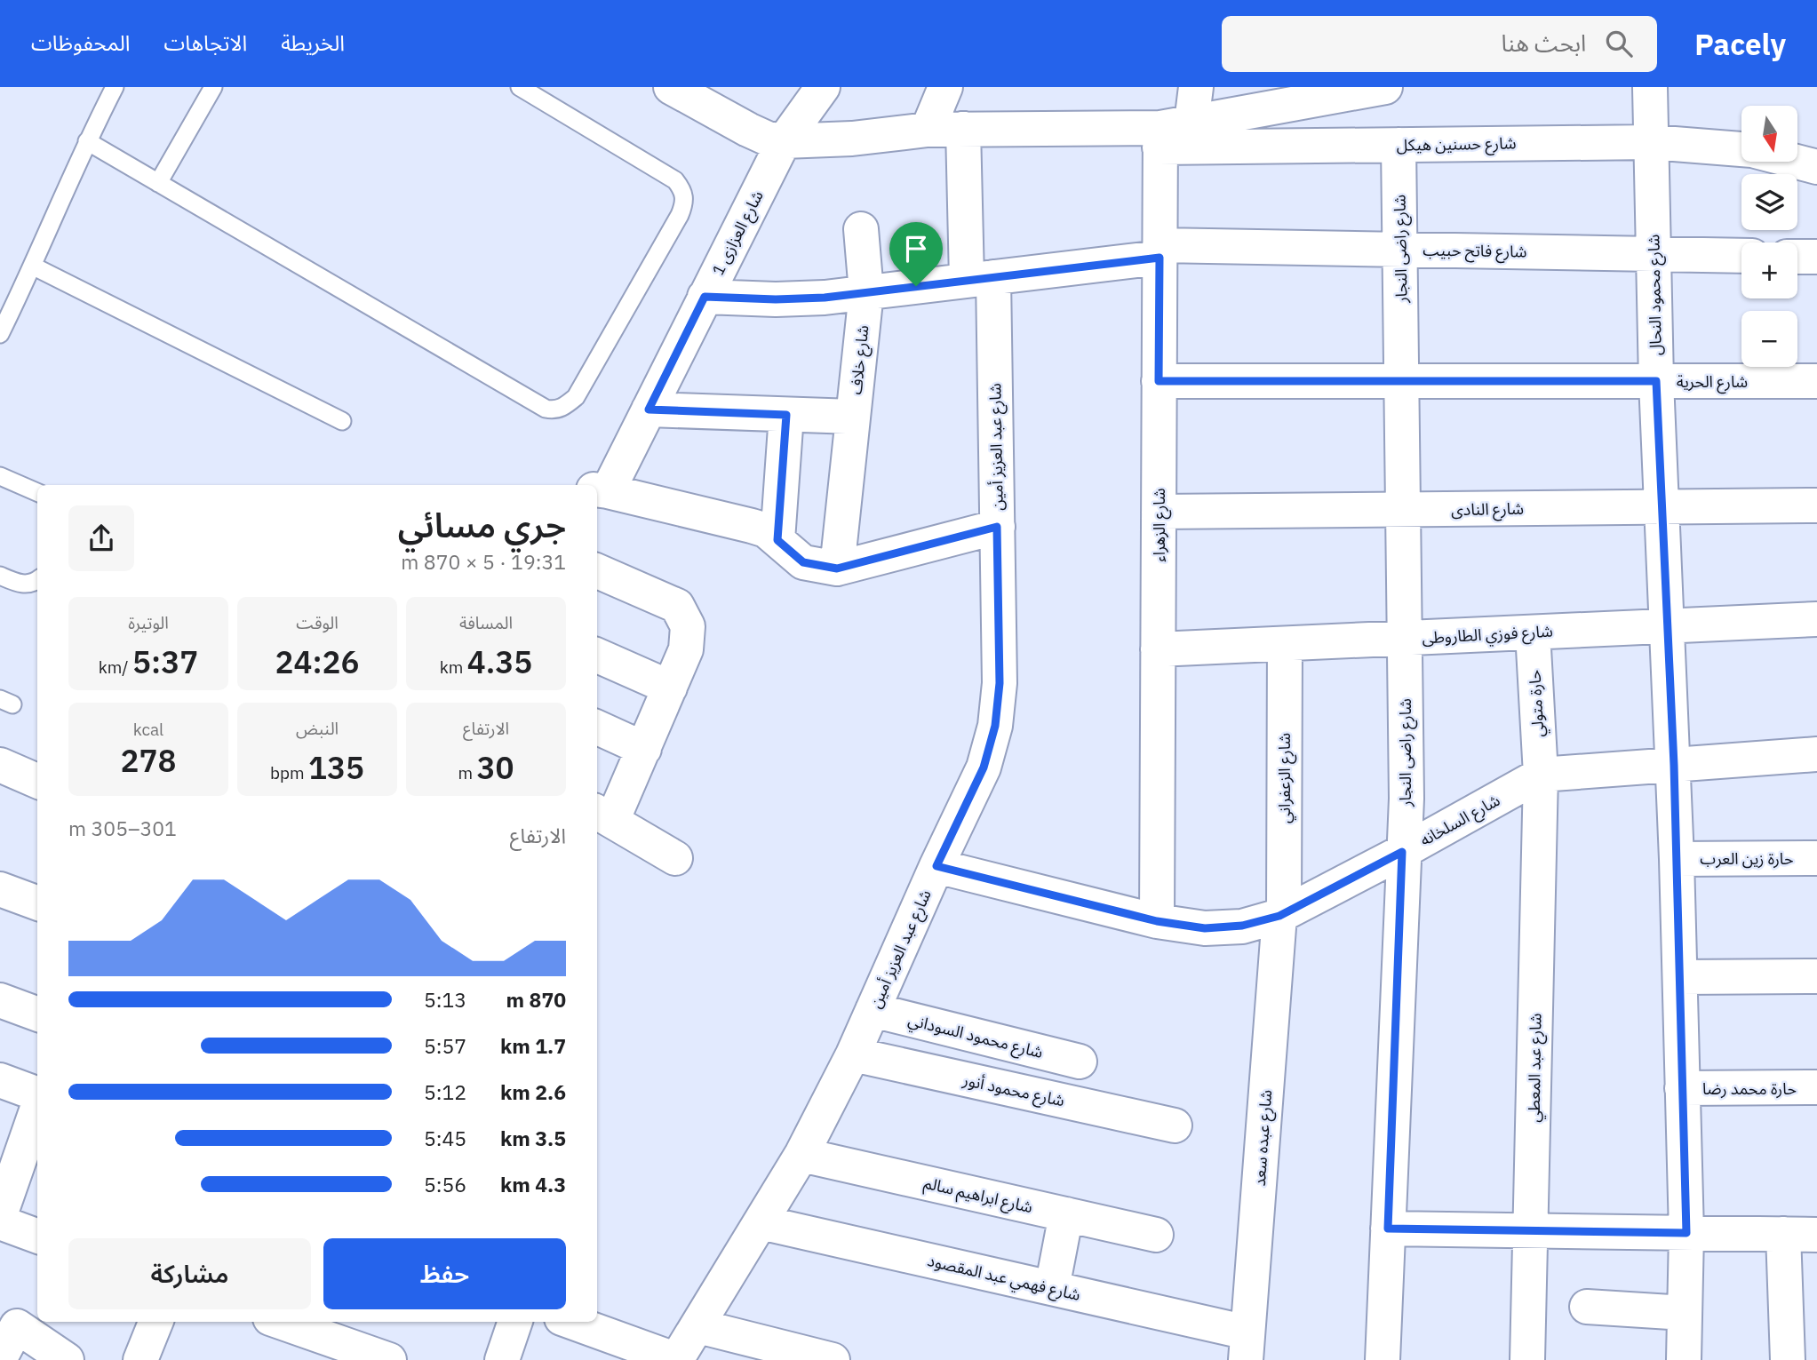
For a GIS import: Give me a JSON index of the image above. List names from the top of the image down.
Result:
{
  "streets": {
    "street": [
      "شارع حسنين هيكل",
      "شارع العزازى 1",
      "شارع راضى النجار",
      "شارع فاتح حبيب",
      "شارع محمود النحال",
      "شارع خلاف",
      "شارع الحرية",
      "شارع عبد العزيز أمين",
      "شارع النادى",
      "شارع الزهراء",
      "شارع فوزي الطاروطى",
      "حارة متولي",
      "شارع الزعفراني",
      "شارع السلخانه",
      "حارة زين العرب",
      "شارع محمود السوداني",
      "شارع عبد المعطي",
      "حارة محمد رضا",
      "شارع محمود أنور",
      "شارع عبده سعد",
      "شارع ابراهيم سالم",
      "شارع فهمي عبد المقصود"
    ]
  },
  "crossings": [
    ["شارع حسنين هيكل", "شارع راضى النجار"],
    ["شارع حسنين هيكل", "شارع محمود النحال"],
    ["شارع حسنين هيكل", "شارع الزهراء"],
    ["شارع العزازى 1", "شارع فاتح حبيب"],
    ["شارع راضى النجار", "شارع فاتح حبيب"],
    ["شارع راضى النجار", "شارع الحرية"],
    ["شارع راضى النجار", "شارع النادى"],
    ["شارع راضى النجار", "شارع فوزي الطاروطى"],
    ["شارع راضى النجار", "شارع السلخانه"],
    ["شارع فاتح حبيب", "شارع محمود النحال"],
    ["شارع فاتح حبيب", "شارع خلاف"],
    ["شارع فاتح حبيب", "شارع عبد العزيز أمين"],
    ["شارع فاتح حبيب", "شارع الزهراء"],
    ["شارع محمود النحال", "شارع الحرية"],
    ["شارع محمود النحال", "شارع النادى"],
    ["شارع محمود النحال", "شارع فوزي الطاروطى"],
    ["شارع محمود النحال", "شارع السلخانه"],
    ["شارع محمود النحال", "حارة زين العرب"],
    ["شارع محمود النحال", "حارة محمد رضا"],
    ["شارع الحرية", "شارع الزهراء"],
    ["شارع عبد العزيز أمين", "شارع السلخانه"],
    ["شارع عبد العزيز أمين", "شارع محمود السوداني"],
    ["شارع عبد العزيز أمين", "شارع محمود أنور"],
    ["شارع عبد العزيز أمين", "شارع ابراهيم سالم"],
    ["شارع عبد العزيز أمين", "شارع فهمي عبد المقصود"],
    ["شارع النادى", "شارع الزهراء"],
    ["شارع الزهراء", "شارع فوزي الطاروطى"],
    ["شارع الزهراء", "شارع السلخانه"],
    ["شارع فوزي الطاروطى", "حارة متولي"],
    ["شارع فوزي الطاروطى", "شارع الزعفراني"],
    ["حارة متولي", "شارع السلخانه"],
    ["حارة متولي", "شارع عبد المعطي"],
    ["شارع الزعفراني", "شارع السلخانه"],
    ["شارع الزعفراني", "شارع عبده سعد"],
    ["شارع السلخانه", "شارع عبد المعطي"],
    ["شارع السلخانه", "شارع عبده سعد"],
    ["شارع عبده سعد", "شارع فهمي عبد المقصود"]
  ],
  "north": "bottom",
  "page": {
    "header": "Pacely",
    "search": "ابحث هنا",
    "nav": ["الخريطة", "الاتجاهات", "المحفوظات"],
    "map_buttons": ["+", "−"],
    "heading": ["جري مسائي", "19:31 · 5 × 870 m"],
    "stats": [
      ["المسافة", "4.35 km"],
      ["الوقت", "24:26"],
      ["الوتيرة", "5:37 /km"],
      ["الارتفاع", "30 m"],
      ["النبض", "135 bpm"],
      ["kcal", "278"]
    ],
    "chart": ["الارتفاع", "301–305 m"],
    "list": [
      {
        "name": "870 m",
        "note": "5:13"
      },
      {
        "name": "1.7 km",
        "note": "5:57"
      },
      {
        "name": "2.6 km",
        "note": "5:12"
      },
      {
        "name": "3.5 km",
        "note": "5:45"
      },
      {
        "name": "4.3 km",
        "note": "5:56"
      }
    ],
    "buttons": ["حفظ", "مشاركة"]
  }
}
